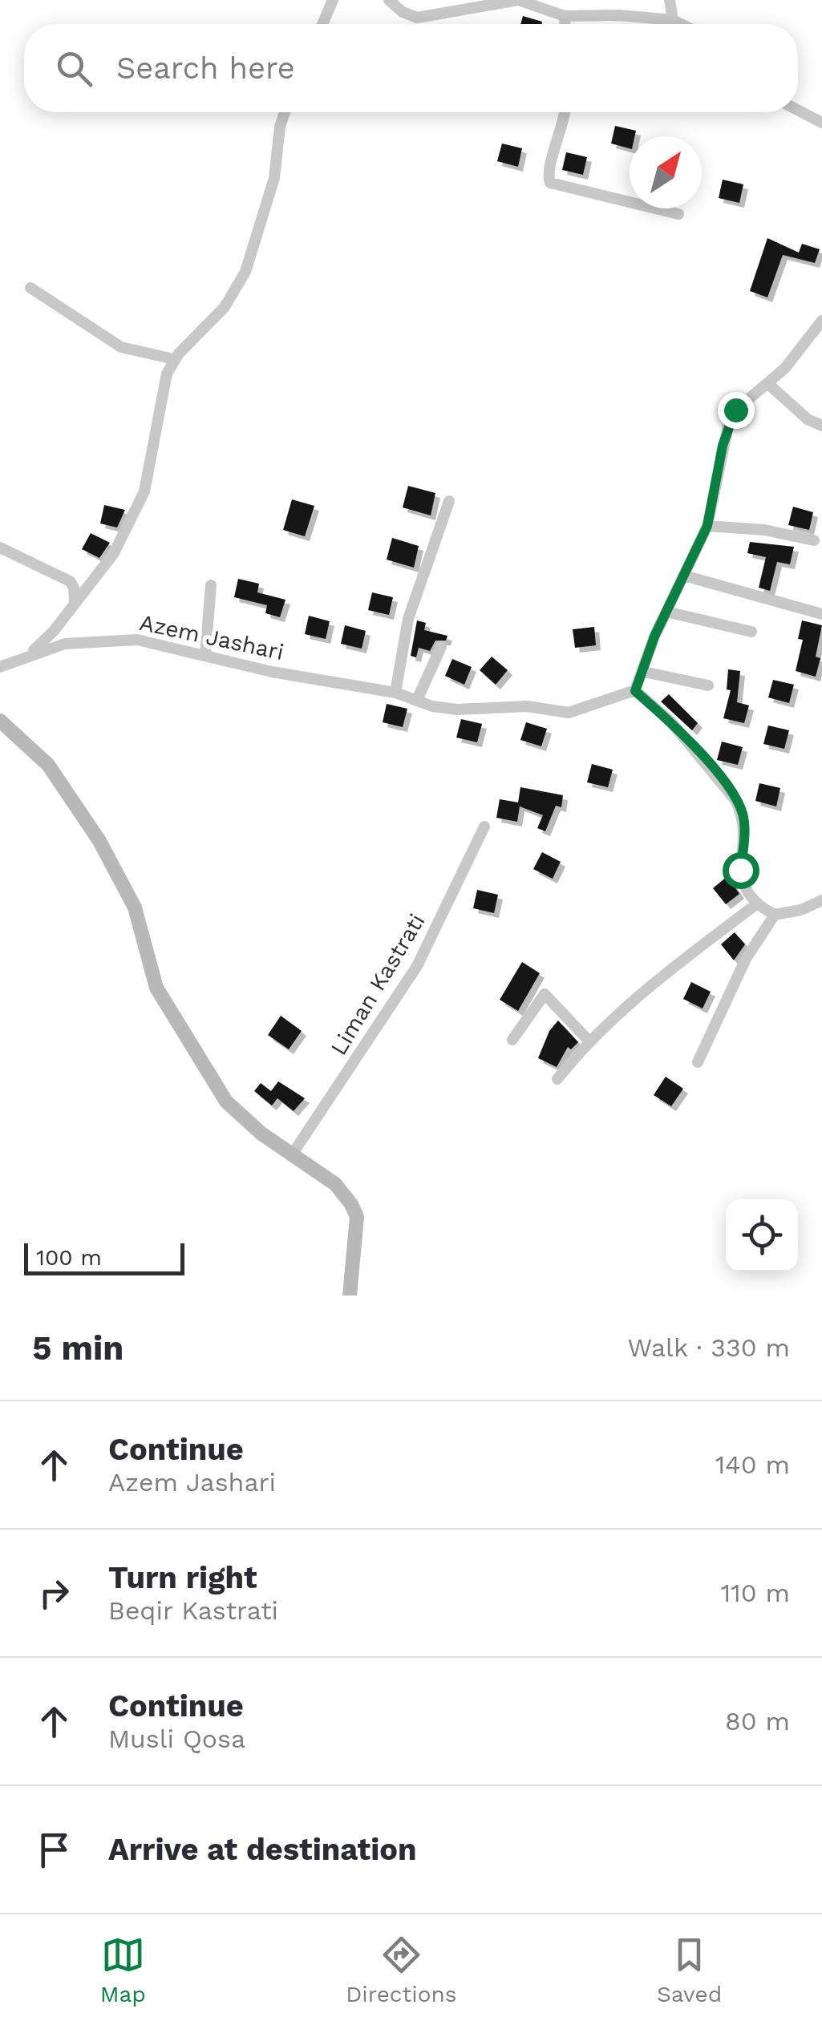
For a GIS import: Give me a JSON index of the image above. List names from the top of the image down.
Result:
{
  "streets": {
    "street": ["Azem Jashari", "Liman Kastrati"]
  },
  "scale_bar": "100 m",
  "north": "top right",
  "page": {
    "search": "Search here",
    "scale": "100 m",
    "heading": ["5 min", "Walk · 330 m"],
    "list": [
      ["Continue", "Azem Jashari", "140 m"],
      ["Turn right", "Beqir Kastrati", "110 m"],
      ["Continue", "Musli Qosa", "80 m"],
      "Arrive at destination"
    ],
    "nav": ["Map", "Directions", "Saved"]
  }
}
